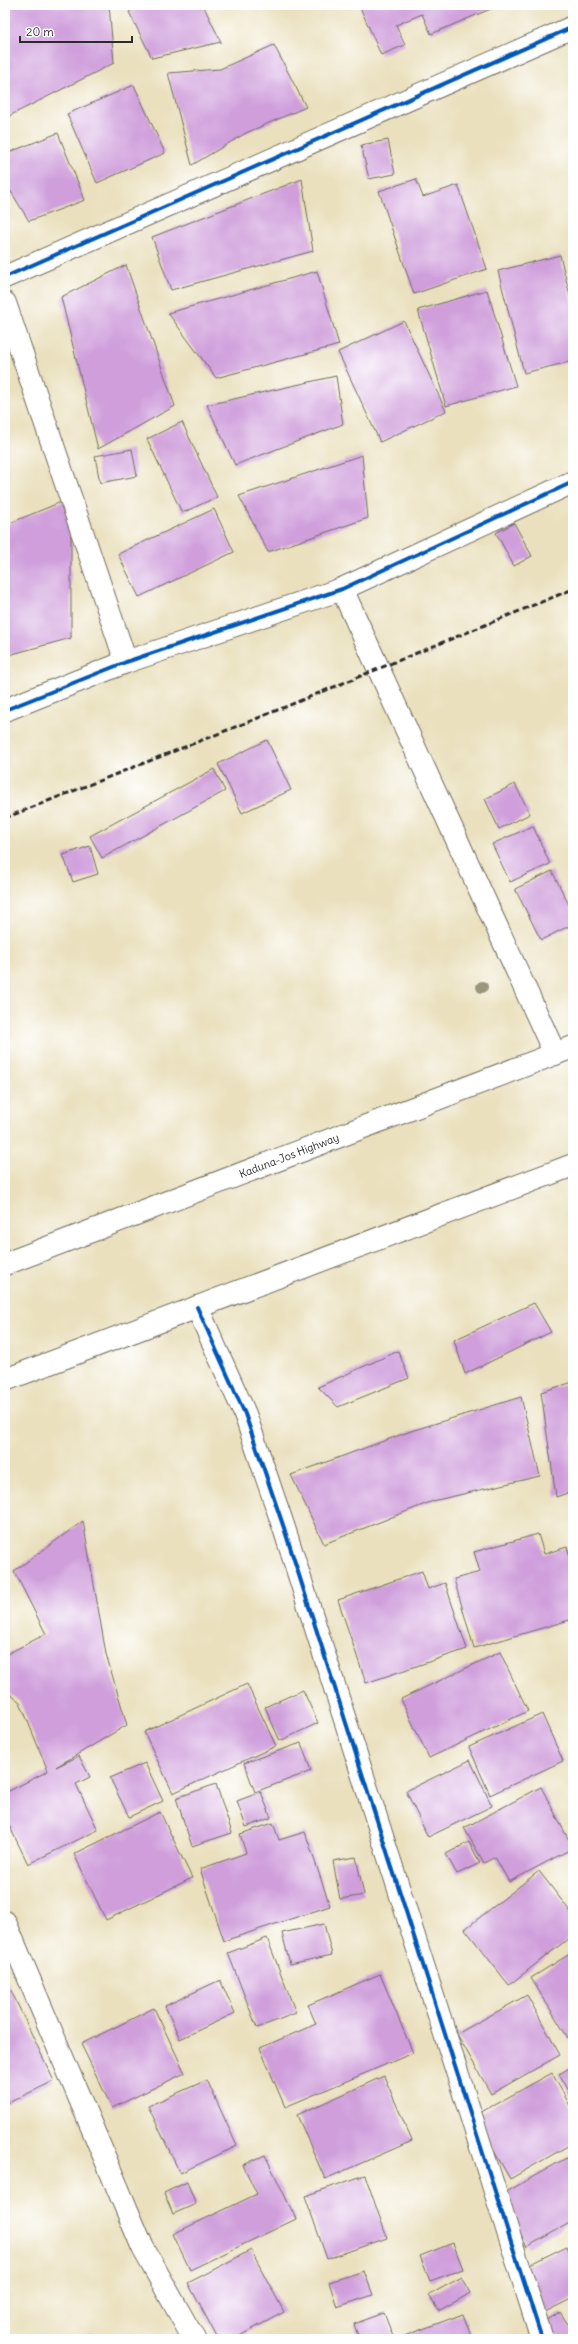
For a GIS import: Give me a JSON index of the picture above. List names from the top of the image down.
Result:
{
  "streets": {
    "main road": ["Kaduna-Jos Highway"]
  },
  "scale_bar": "20 m"
}
